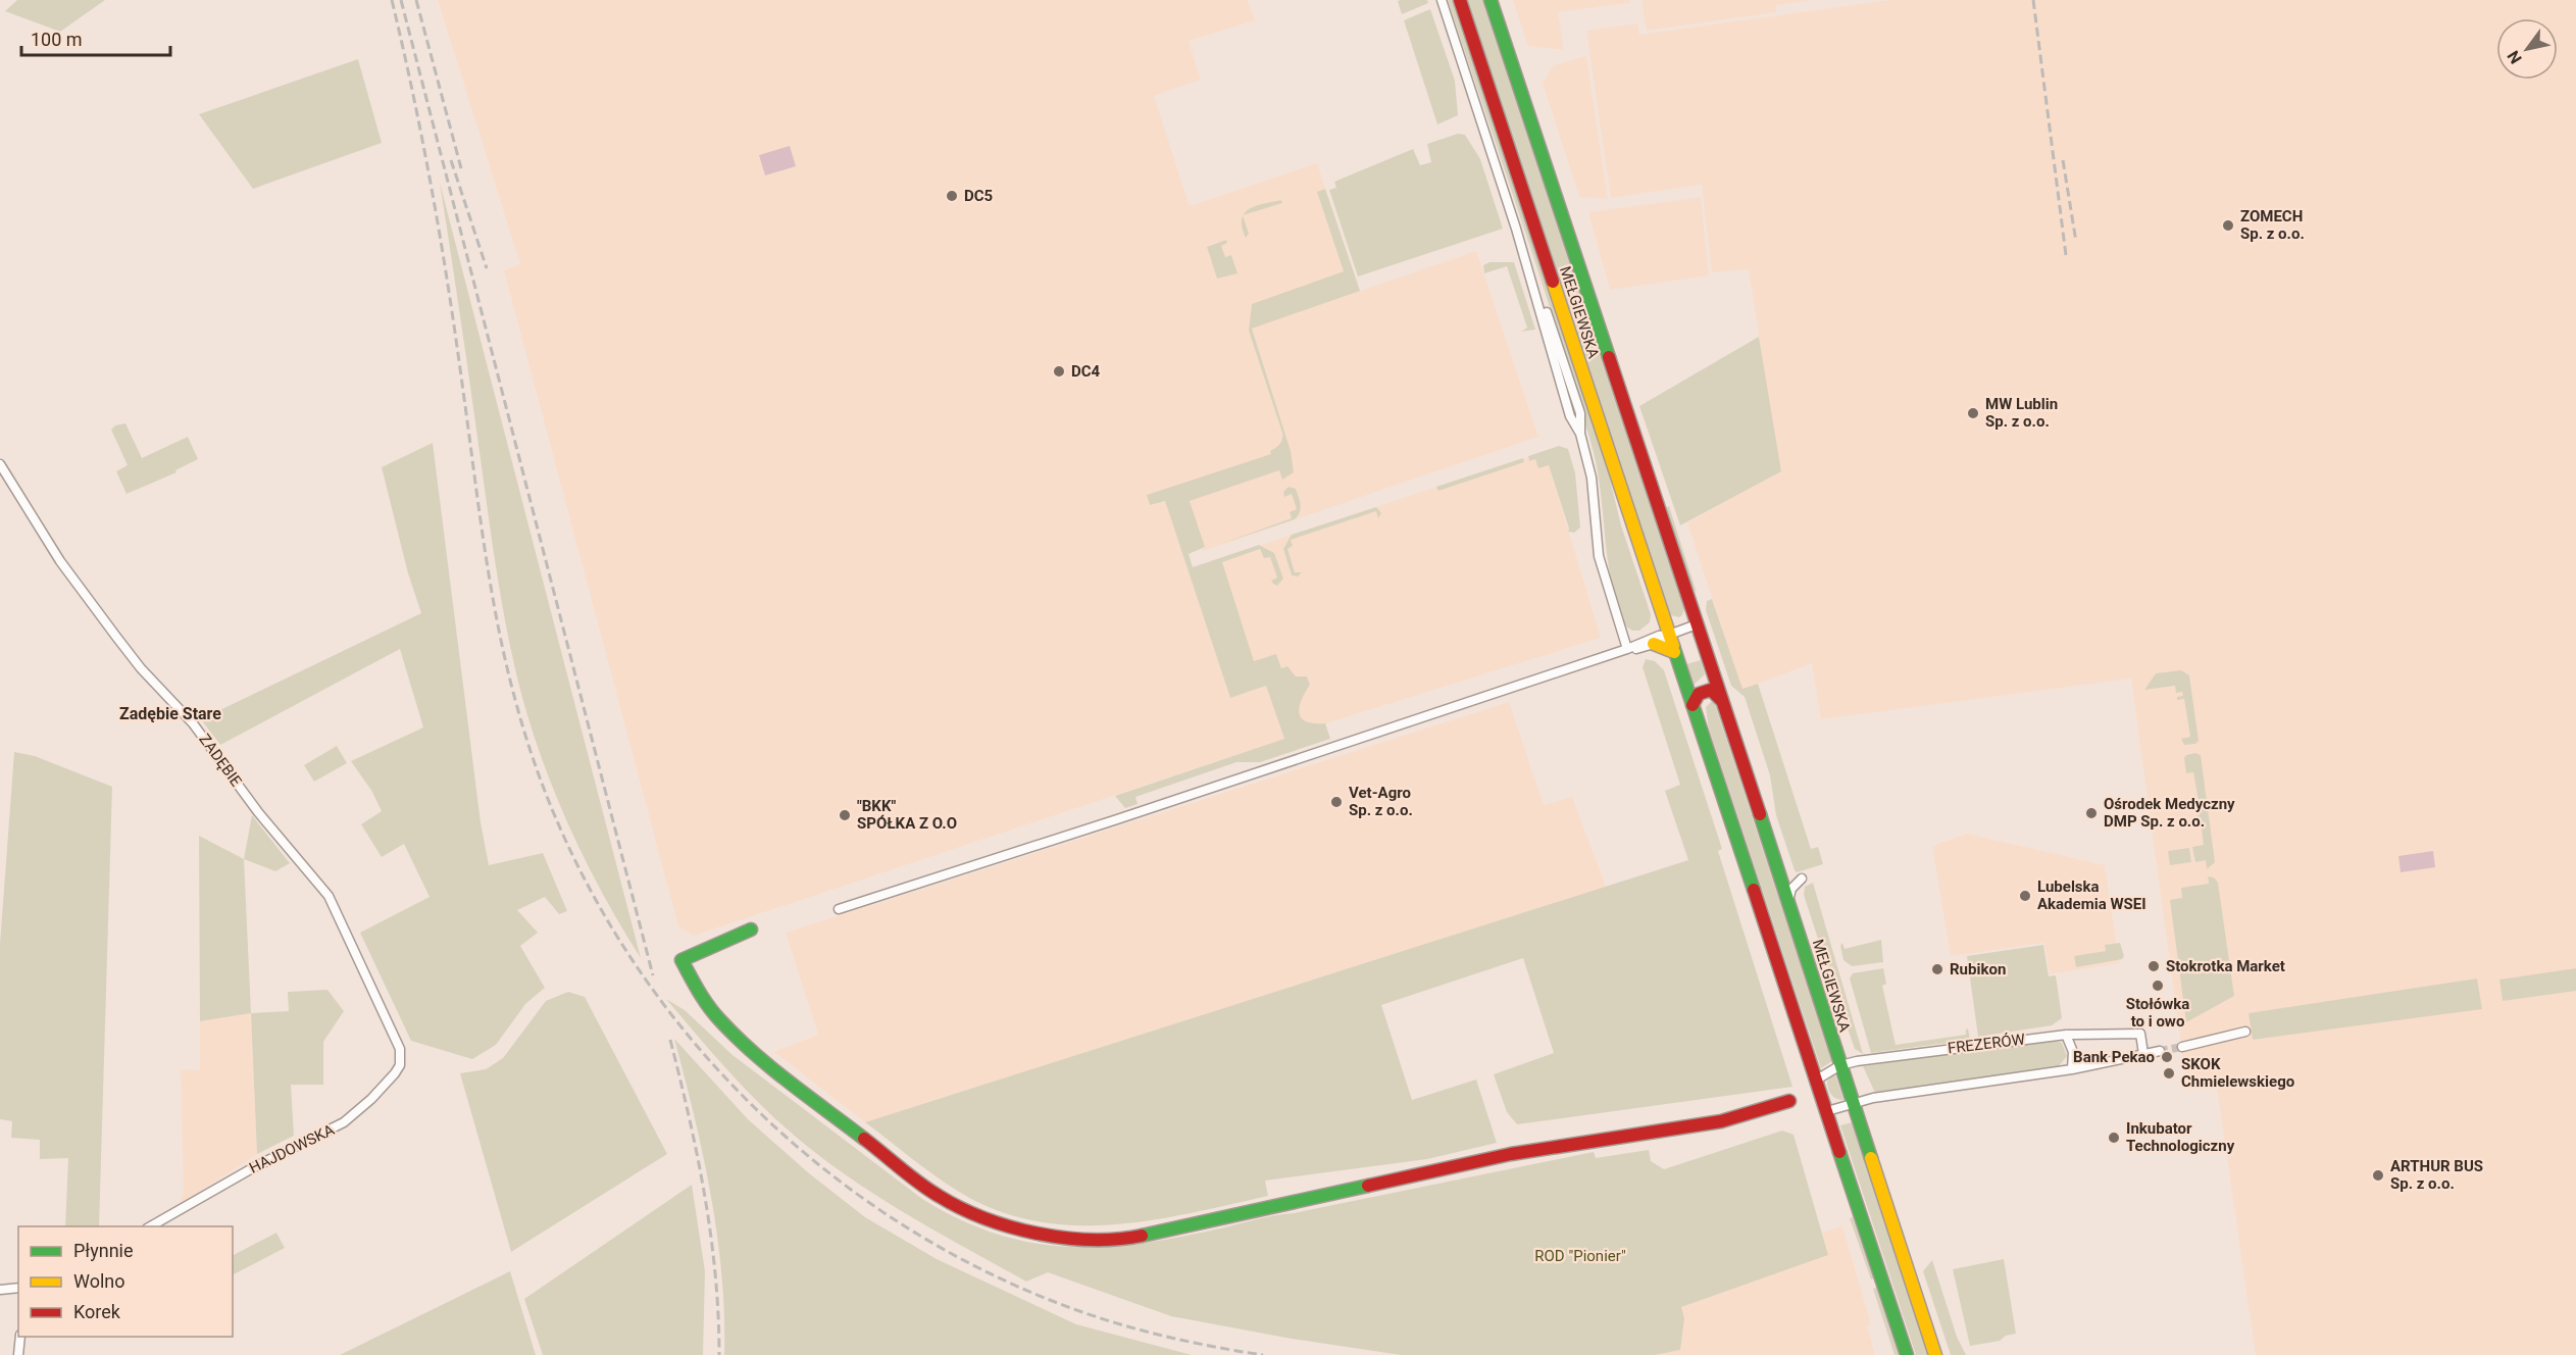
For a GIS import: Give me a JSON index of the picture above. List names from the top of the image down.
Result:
{
  "streets": {
    "main road": ["MEŁGIEWSKA"],
    "street": ["ZADĘBIE", "FREZERÓW", "HAJDOWSKA"]
  },
  "crossings": [
    ["MEŁGIEWSKA", "FREZERÓW"],
    ["ZADĘBIE", "HAJDOWSKA"]
  ],
  "districts": ["Zadębie Stare"],
  "parks": ["ROD \"Pionier\""],
  "places": [
    "DC5",
    "ZOMECH Sp. z o.o.",
    "DC4",
    "MW Lublin Sp. z o.o.",
    "Vet-Agro Sp. z o.o.",
    "Ośrodek Medyczny DMP Sp. z o.o.",
    "\"BKK\" SPÓŁKA Z O.O",
    "Lubelska Akademia WSEI",
    "Stokrotka Market",
    "Rubikon",
    "Stołówka to i owo",
    "Bank Pekao",
    "SKOK Chmielewskiego",
    "Inkubator Technologiczny",
    "ARTHUR BUS Sp. z o.o."
  ],
  "legend": ["Płynnie", "Wolno", "Korek"],
  "scale_bar": "100 m",
  "north": "bottom left"
}
